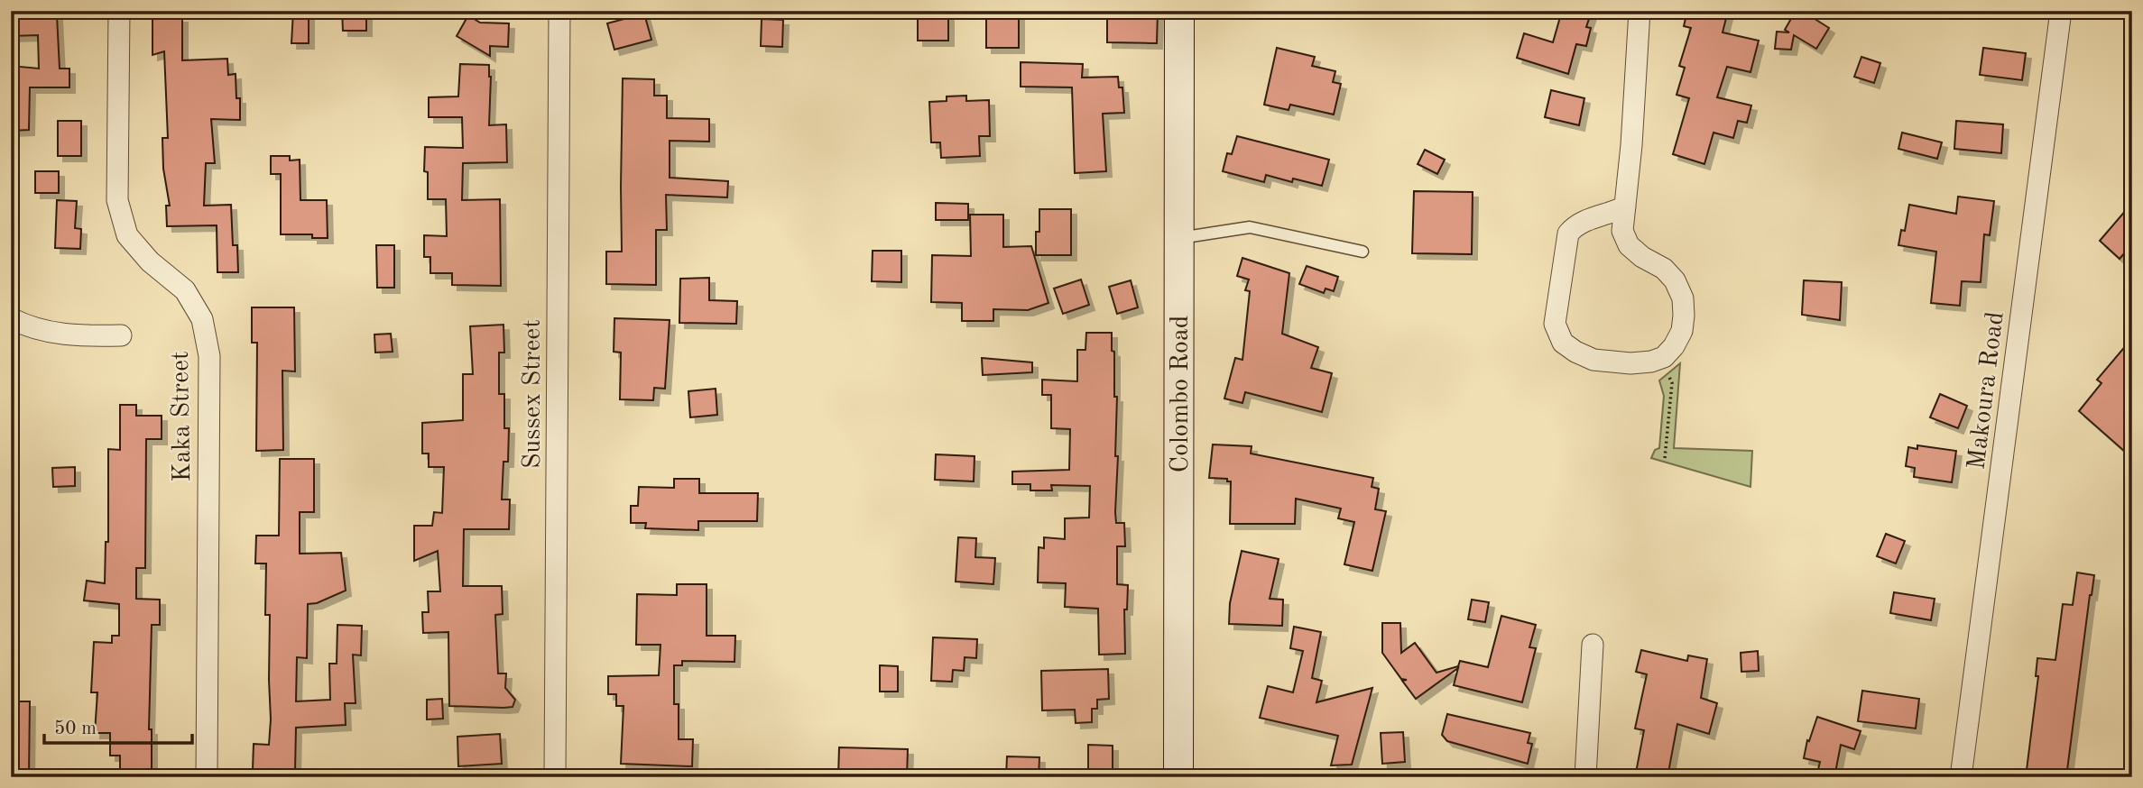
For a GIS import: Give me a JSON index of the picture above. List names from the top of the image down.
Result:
{
  "streets": {
    "street": [
      "Makoura Road",
      "Sussex Street",
      "Colombo Road",
      "Kaka Street"
    ]
  },
  "scale_bar": "50 m"
}
